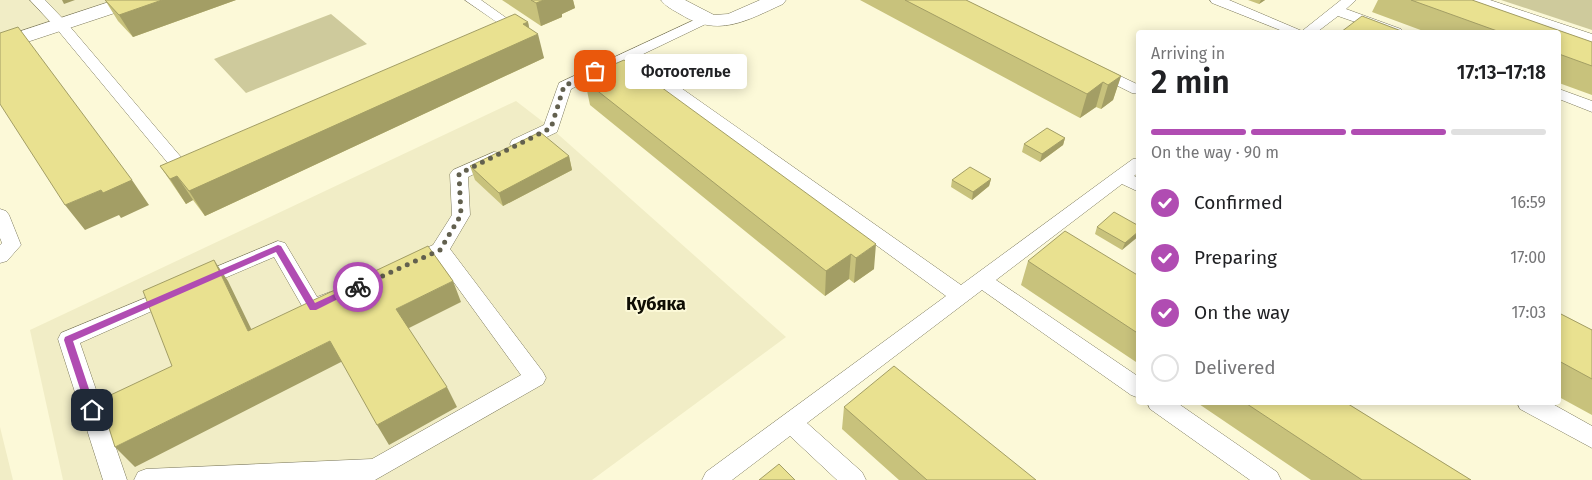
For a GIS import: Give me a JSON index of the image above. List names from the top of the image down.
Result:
{
  "districts": ["Кубяка"],
  "places": ["Фотоотелье"],
  "page": {
    "heading": ["2 min", "Arriving in", "17:13–17:18"],
    "bubble": "Фотоотелье",
    "bar": "On the way · 90 m",
    "list": [
      ["Confirmed", "16:59"],
      ["Preparing", "17:00"],
      ["On the way", "17:03"],
      "Delivered"
    ]
  }
}
